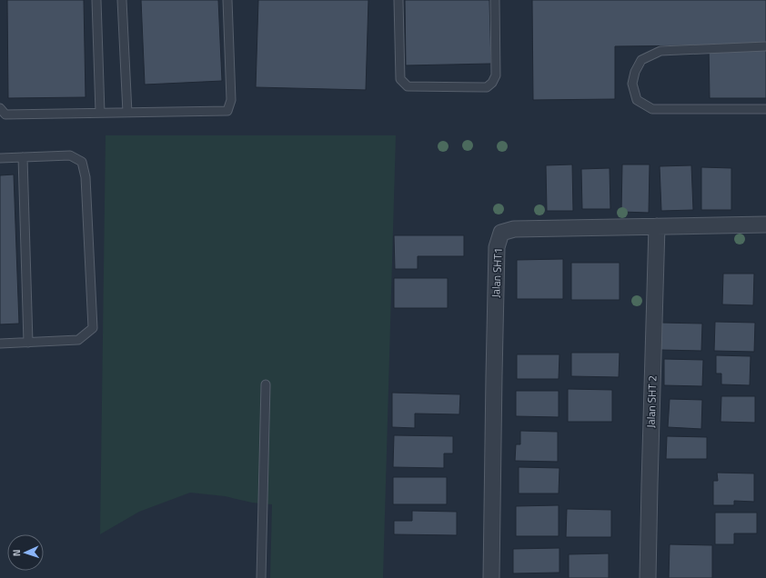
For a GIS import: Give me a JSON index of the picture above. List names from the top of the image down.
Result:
{
  "streets": {
    "street": ["Jalan SHT1", "Jalan SHT 2"]
  },
  "crossings": [
    ["Jalan SHT1", "Jalan SHT 2"]
  ],
  "north": "left"
}
